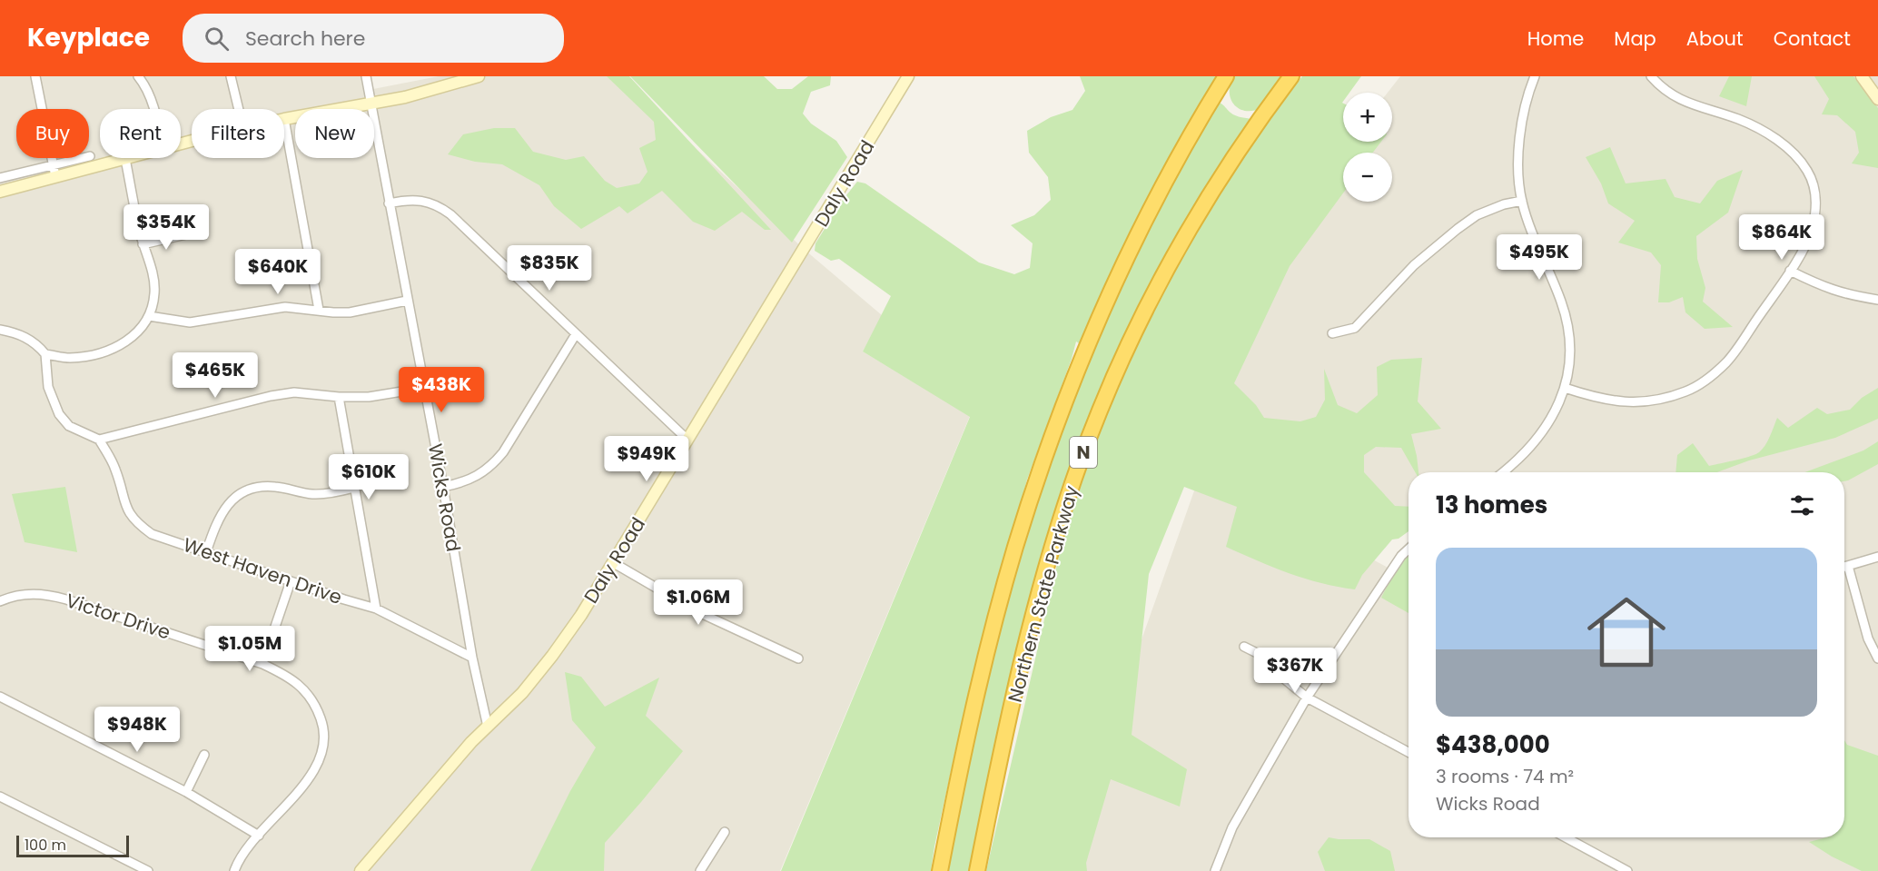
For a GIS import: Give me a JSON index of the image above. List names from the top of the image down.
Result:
{
  "streets": {
    "highway": ["N", "Northern State Parkway"],
    "street": [
      "Daly Road",
      "Wicks Road",
      "West Haven Drive",
      "Victor Drive"
    ]
  },
  "crossings": [
    ["Daly Road", "Wicks Road"],
    ["Wicks Road", "West Haven Drive"]
  ],
  "scale_bar": "100 m",
  "page": {
    "header": "Keyplace",
    "search": "Search here",
    "nav": [
      "Home",
      "Map",
      "About",
      "Contact"
    ],
    "map_buttons": ["+", "−"],
    "chip": [
      "Buy",
      "Rent",
      "Filters",
      "New"
    ],
    "price": [
      "$354K",
      "$864K",
      "$495K",
      "$835K",
      "$640K",
      "$465K",
      "$438K",
      "$949K",
      "$610K",
      "$1.06M",
      "$1.05M",
      "$367K",
      "$948K"
    ],
    "heading": "13 homes",
    "list": [
      {
        "name": "$438,000",
        "note": "3 rooms · 74 m² · Wicks Road"
      }
    ],
    "scale": "100 m"
  }
}
